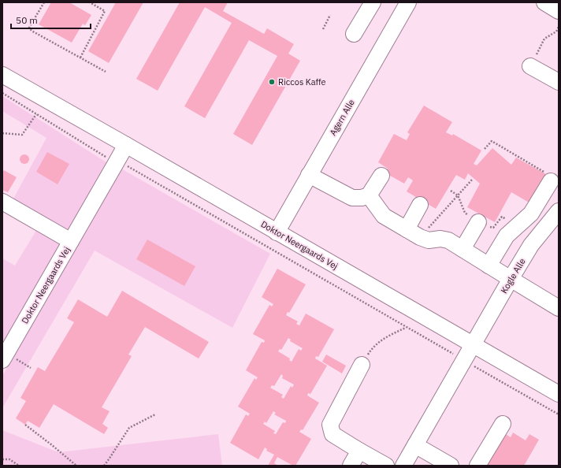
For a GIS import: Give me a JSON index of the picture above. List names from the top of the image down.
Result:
{
  "streets": {
    "street": ["Agern Alle", "Doktor Neergaards Vej", "Kogle Alle"]
  },
  "crossings": [
    ["Agern Alle", "Doktor Neergaards Vej"],
    ["Doktor Neergaards Vej", "Kogle Alle"]
  ],
  "places": ["Riccos Kaffe"],
  "scale_bar": "50 m"
}
